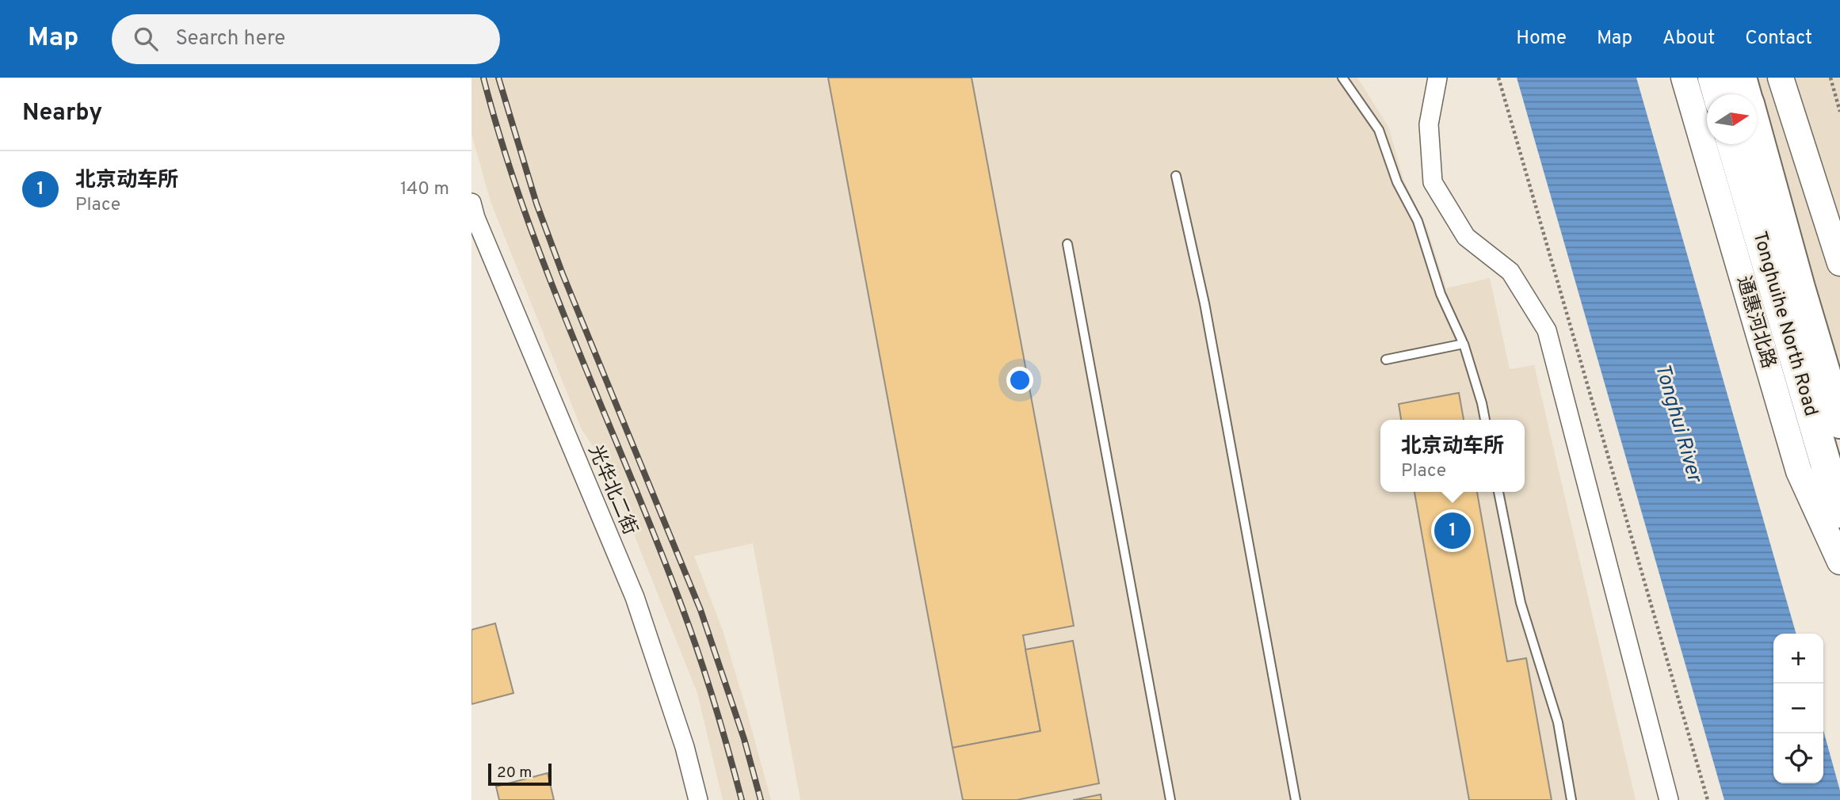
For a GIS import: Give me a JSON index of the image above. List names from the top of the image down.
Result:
{
  "streets": {
    "highway": ["Tonghuihe North Road"],
    "street": ["通惠河北路", "光华北二街"]
  },
  "water": ["Tonghui River"],
  "scale_bar": "20 m",
  "north": "right",
  "page": {
    "header": "Map",
    "search": "Search here",
    "nav": [
      "Home",
      "Map",
      "About",
      "Contact"
    ],
    "heading": "Nearby",
    "list": [
      {
        "mark": "1",
        "name": "北京动车所",
        "note": "Place",
        "value": "140 m"
      }
    ],
    "popup": ["北京动车所", "Place"],
    "pins": "1",
    "map_buttons": ["+", "−"],
    "scale": "20 m"
  }
}
